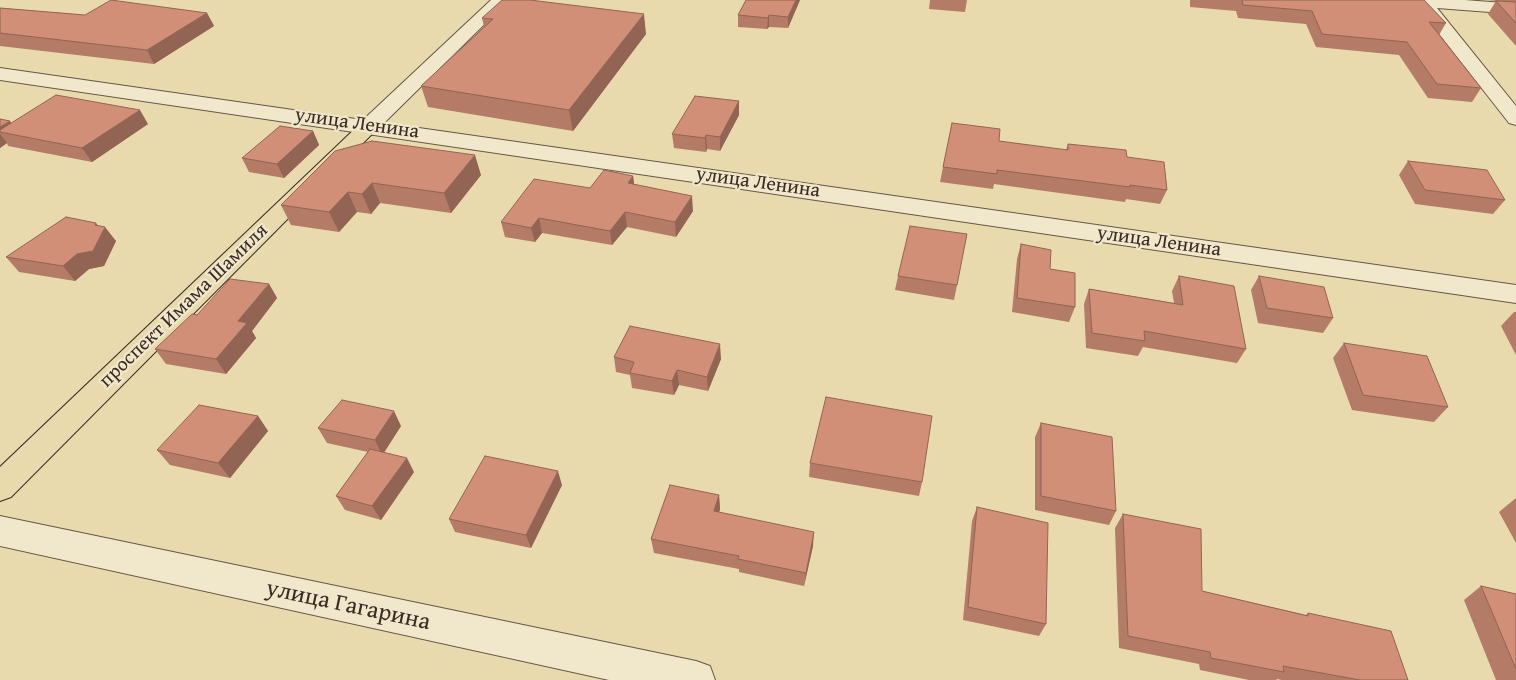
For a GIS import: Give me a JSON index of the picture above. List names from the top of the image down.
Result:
{
  "streets": {
    "main road": ["проспект Имама Шамиля"],
    "street": ["улица Ленина", "улица Гагарина"]
  },
  "crossings": [
    ["улица Ленина", "проспект Имама Шамиля"]
  ]
}
